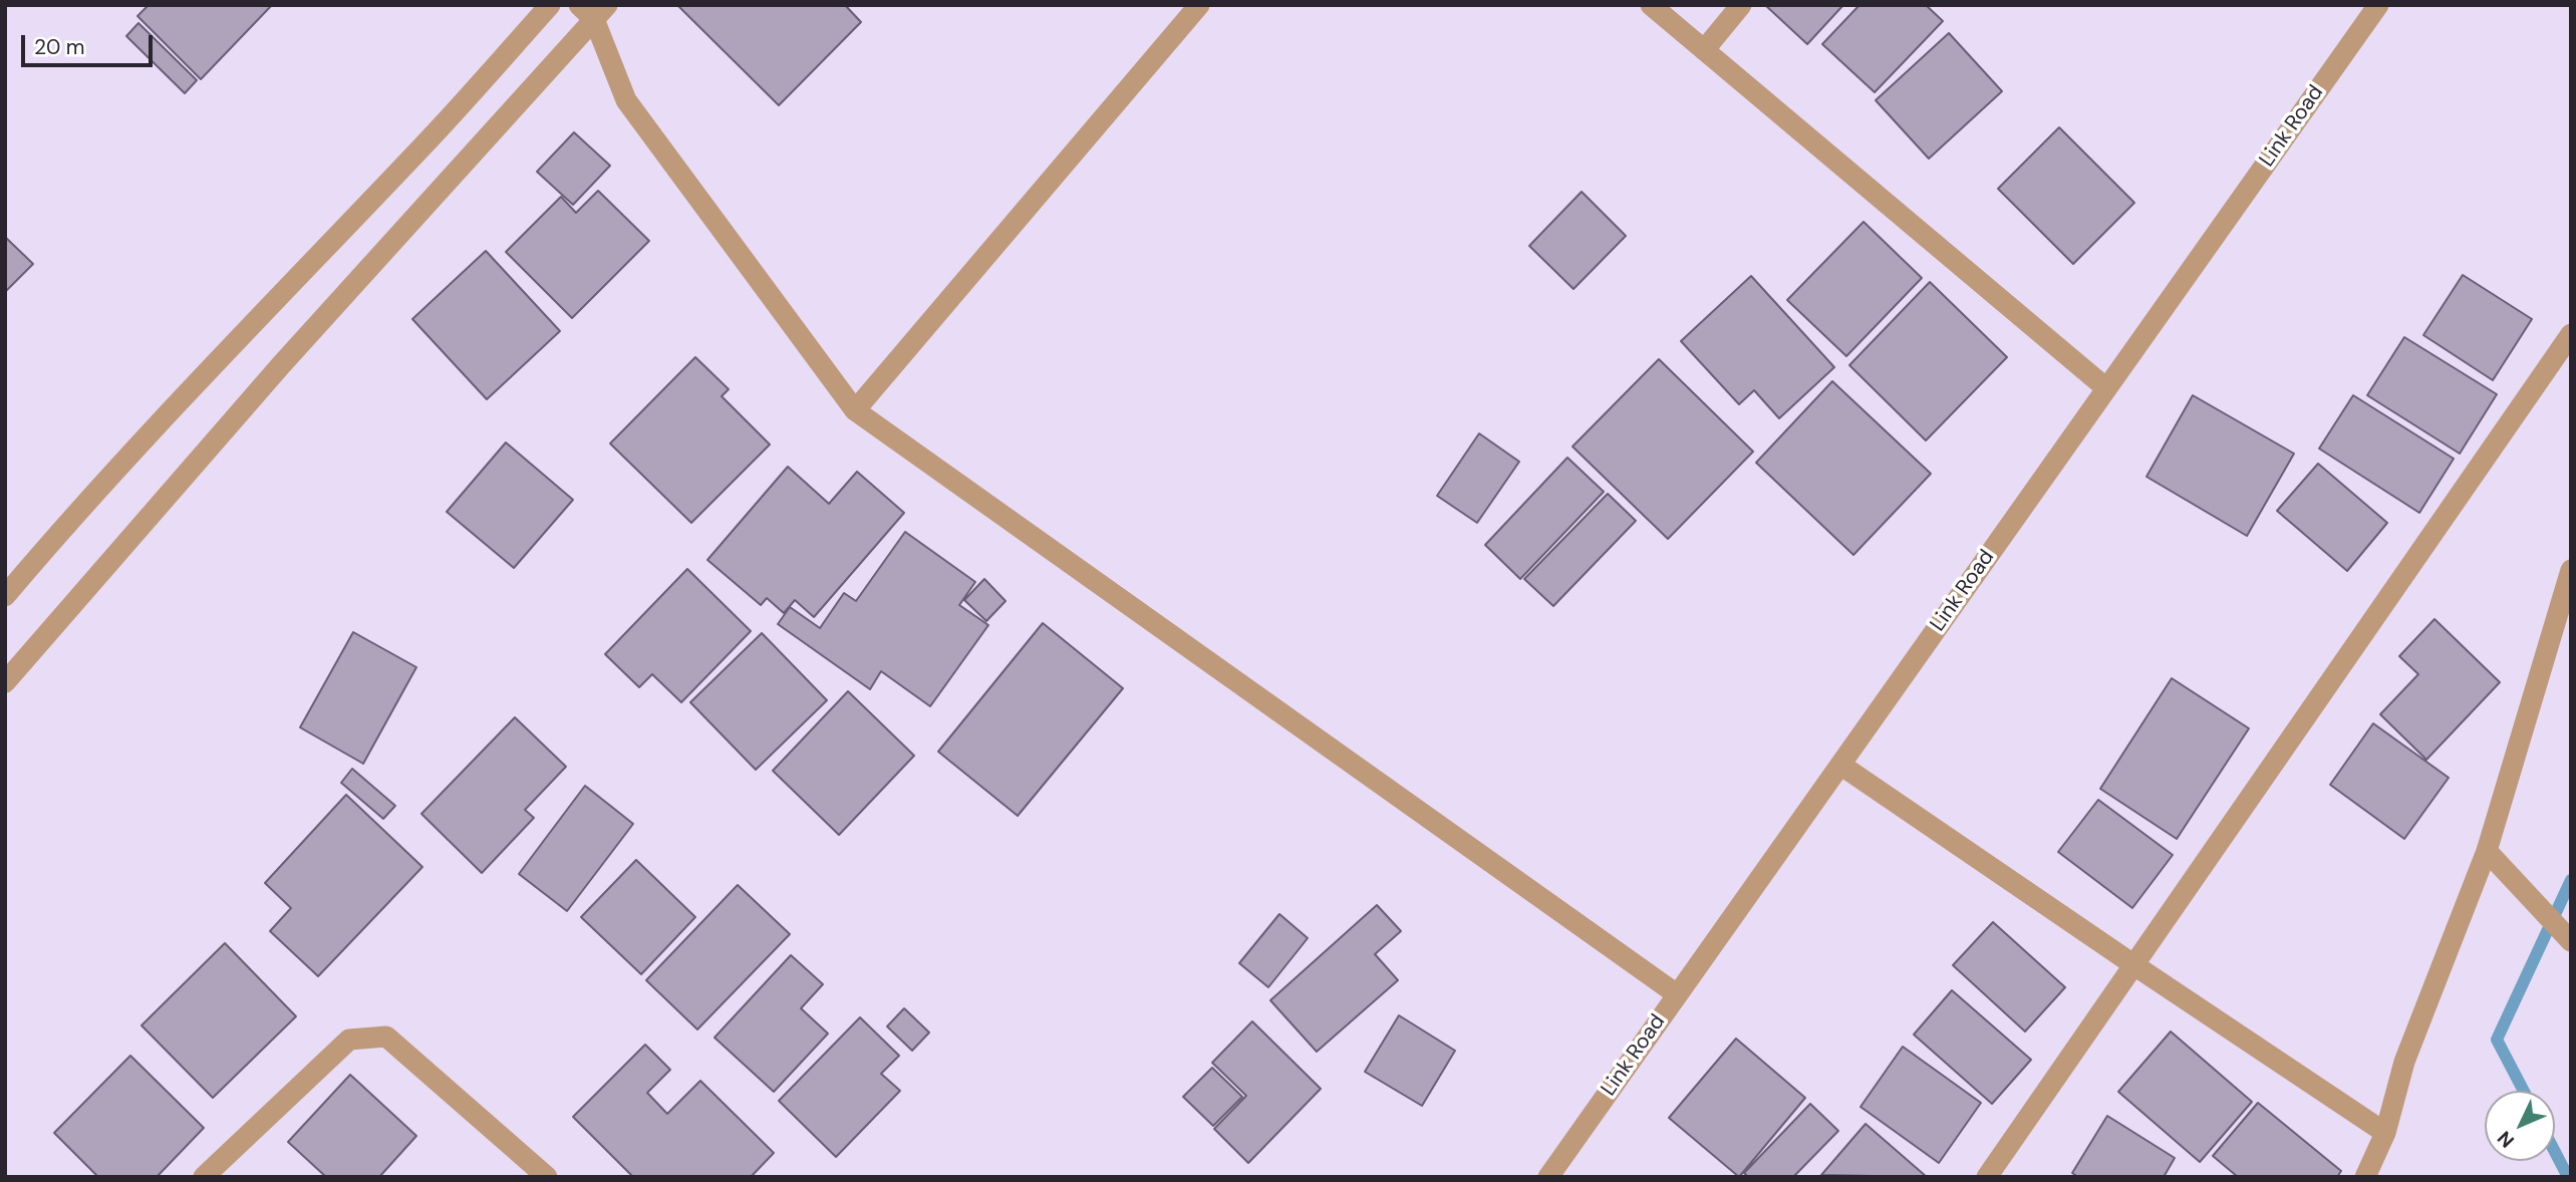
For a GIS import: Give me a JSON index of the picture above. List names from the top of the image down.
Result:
{
  "streets": {
    "street": ["Link Road"]
  },
  "scale_bar": "20 m",
  "north": "bottom left"
}
